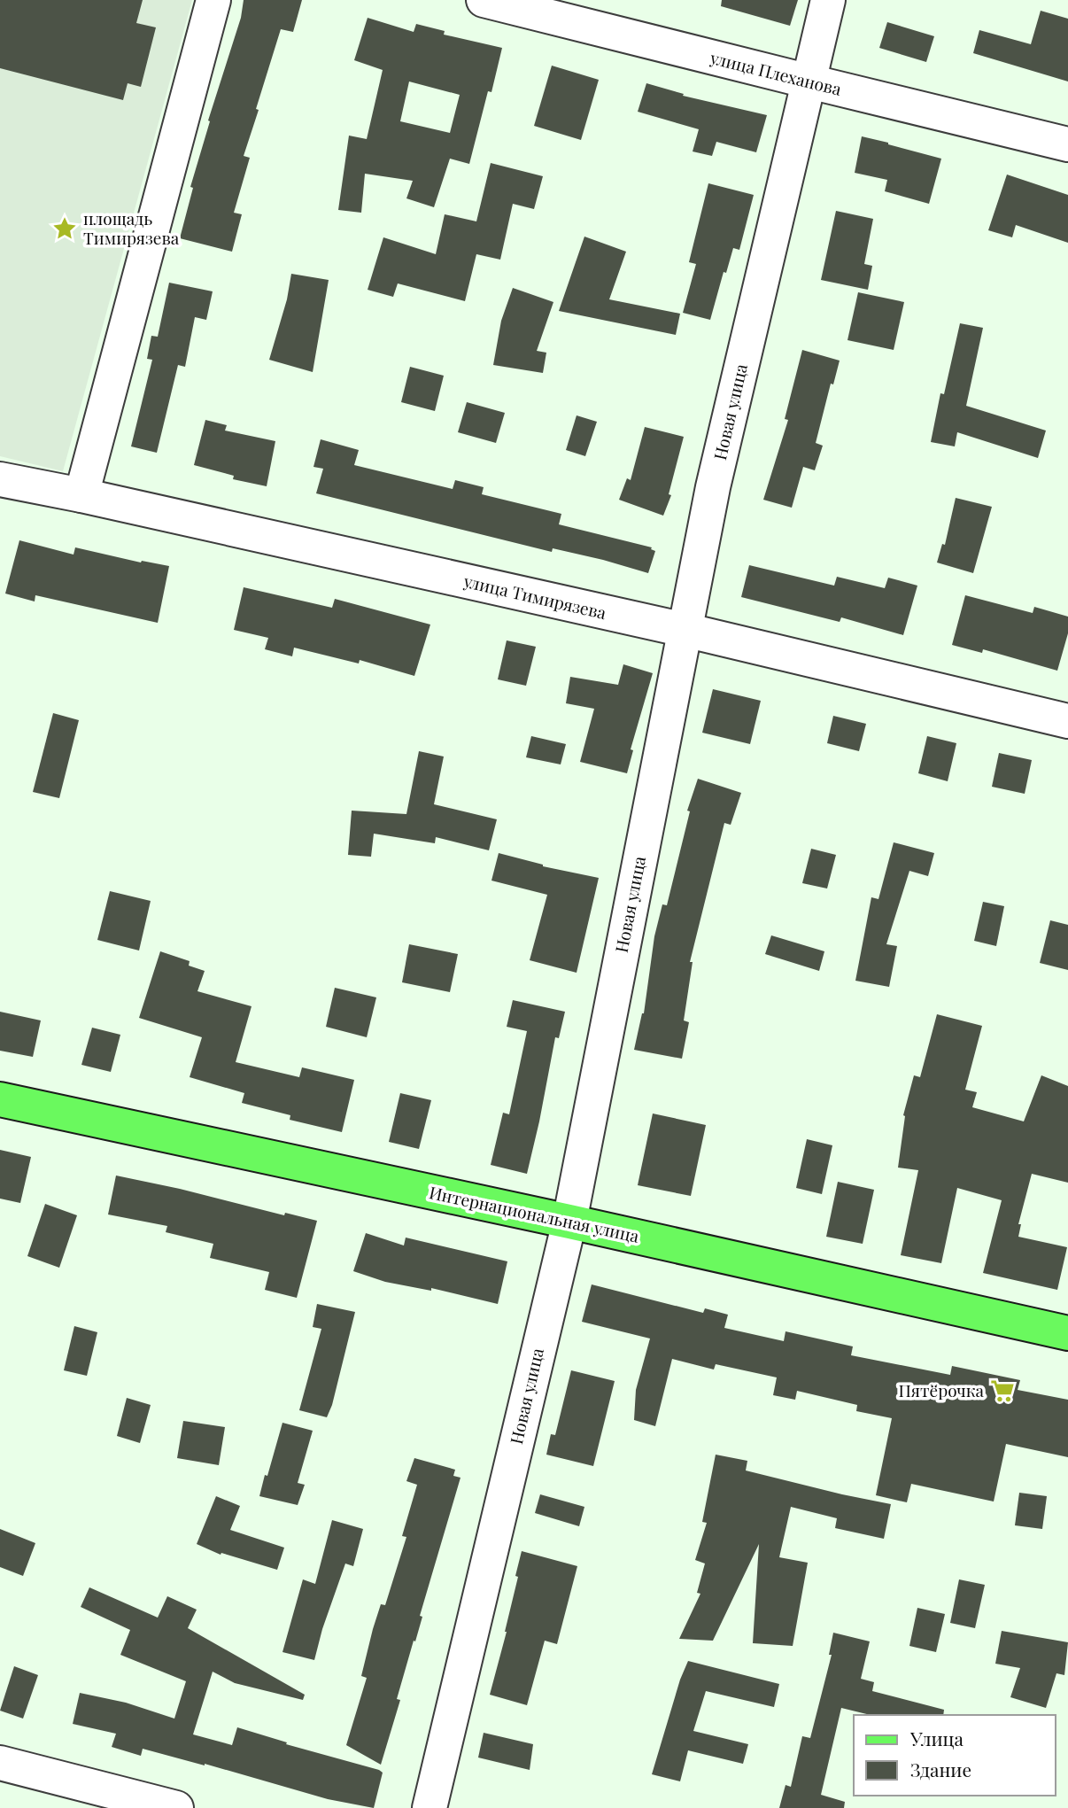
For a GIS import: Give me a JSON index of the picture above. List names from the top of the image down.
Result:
{
  "streets": {
    "main road": ["Интернациональная улица"],
    "street": ["улица Плеханова", "Новая улица", "улица Тимирязева"]
  },
  "crossings": [
    ["улица Плеханова", "Новая улица"],
    ["Новая улица", "улица Тимирязева"],
    ["Новая улица", "Интернациональная улица"]
  ],
  "places": {
    "place": ["площадь Тимирязева"],
    "supermarket": ["Пятёрочка"]
  },
  "legend": ["Улица", "Здание"]
}
